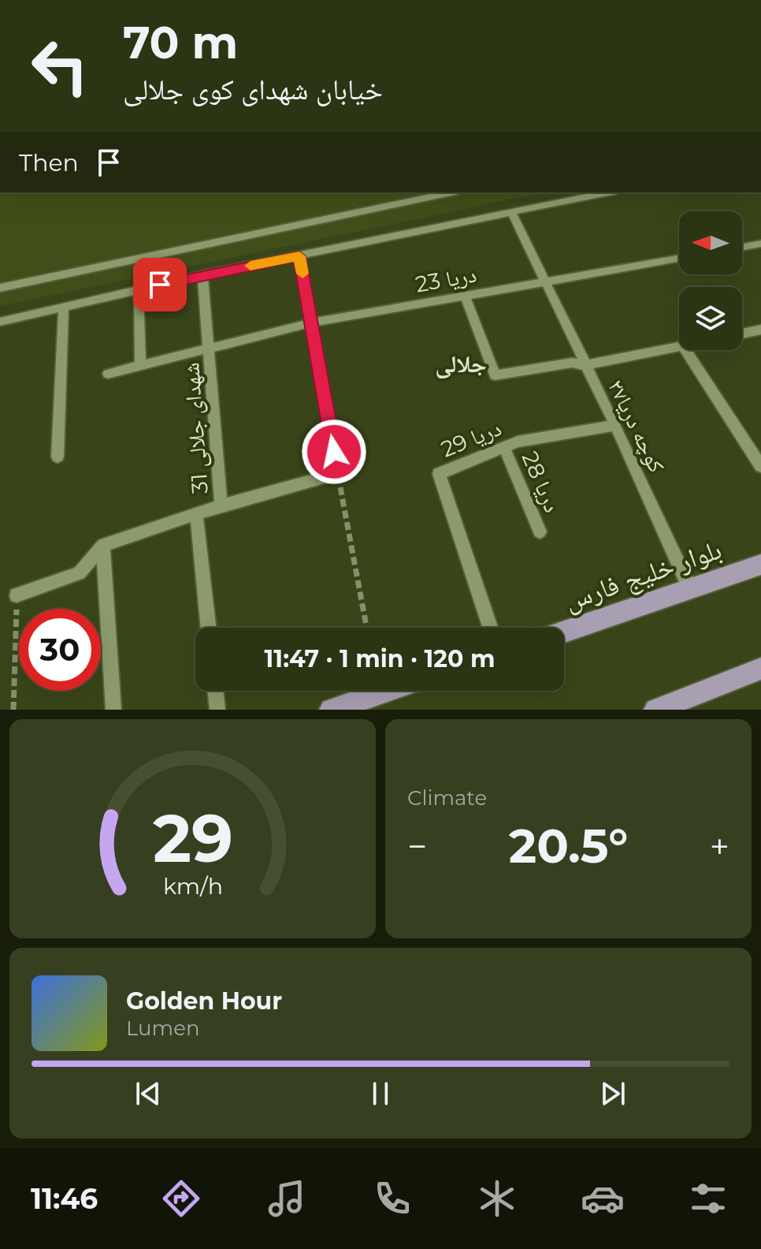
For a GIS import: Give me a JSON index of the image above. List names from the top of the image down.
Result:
{
  "streets": {
    "main road": ["بلوار خلیج‌ فارس"],
    "street": [
      "دریا 23",
      "کوچه دریا۲۷",
      "شهدای جلالی 31",
      "دریا 29",
      "دریا 28"
    ]
  },
  "crossings": [
    ["دریا 23", "کوچه دریا۲۷"],
    ["دریا 23", "شهدای جلالی 31"],
    ["کوچه دریا۲۷", "دریا 29"],
    ["کوچه دریا۲۷", "بلوار خلیج‌ فارس"],
    ["دریا 29", "دریا 28"]
  ],
  "districts": ["جلالی"],
  "north": "left",
  "page": {
    "turn": ["70 m", "خیابان شهدای کوی جلالی"],
    "then": "Then",
    "limit": "30",
    "trip": "11:47 · 1 min · 120 m",
    "tile": "Climate",
    "heat": ["−", "20.5°", "+"],
    "song": ["Golden Hour", "Lumen"],
    "tabs": "11:46",
    "gauge": ["29", "km/h"]
  }
}
